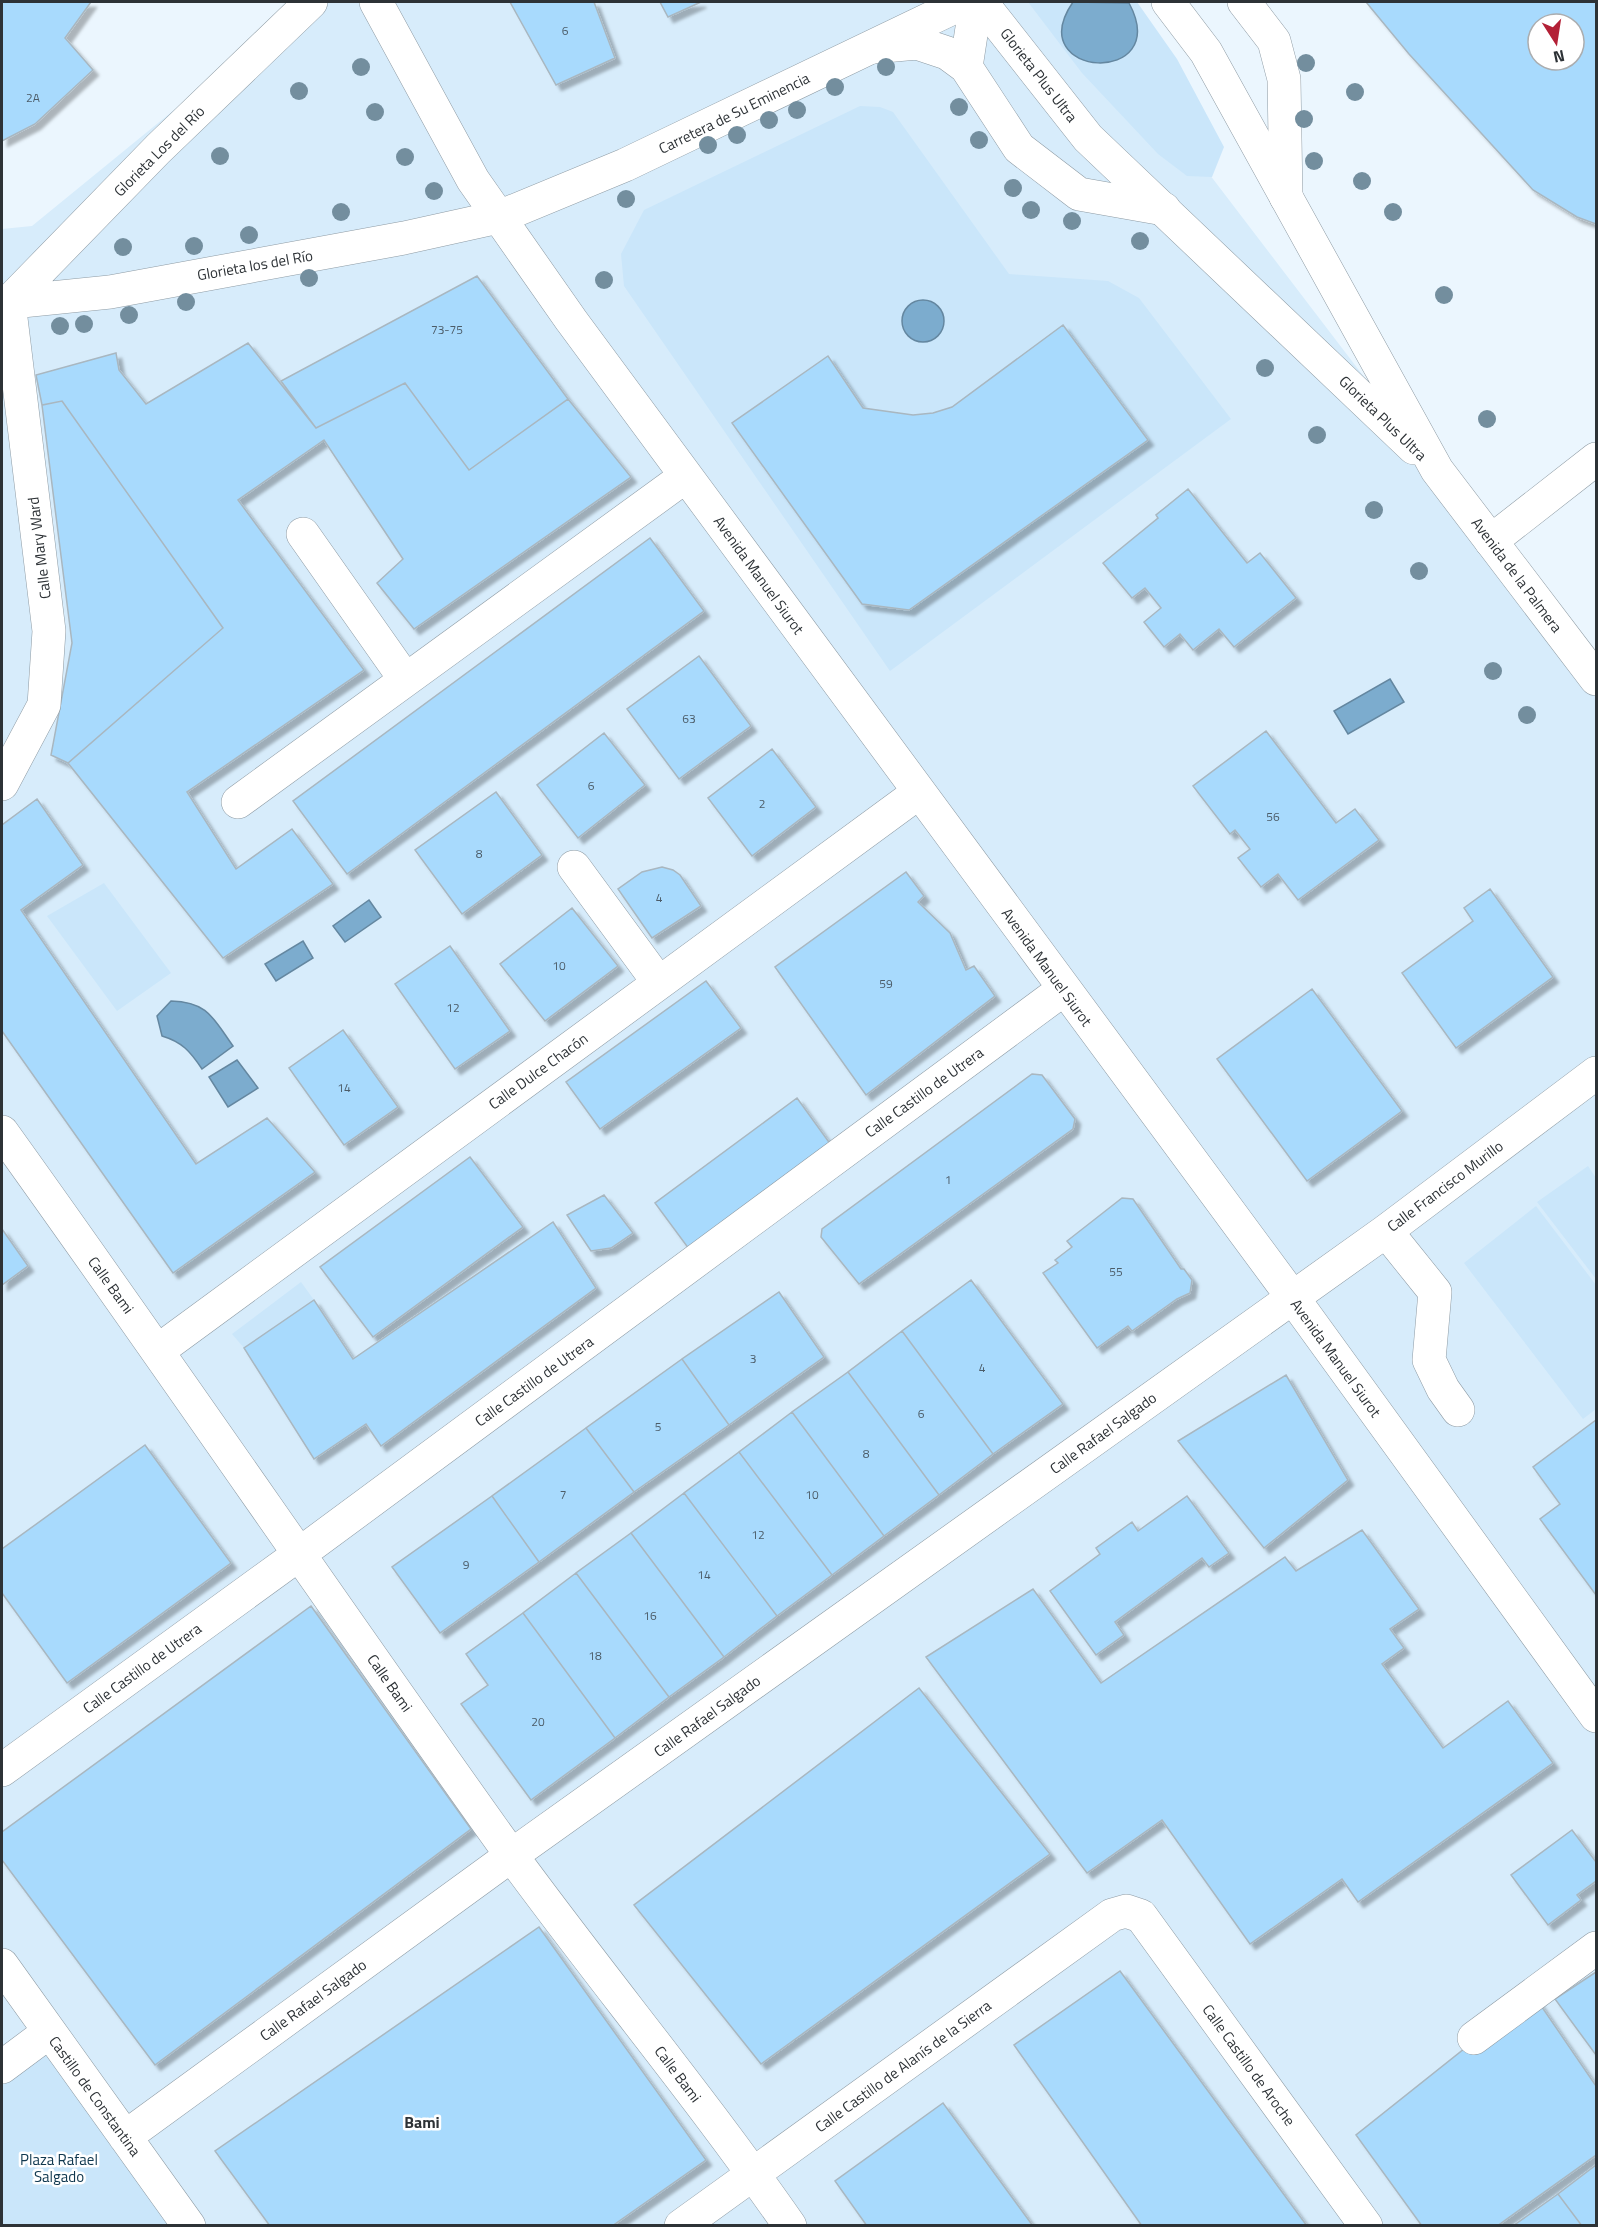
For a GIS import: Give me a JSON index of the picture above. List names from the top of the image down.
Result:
{
  "streets": {
    "street": [
      "Glorieta Plus Ultra",
      "Carretera de Su Eminencia",
      "Glorieta Los del Río",
      "Glorieta los del Río",
      "Calle Mary Ward",
      "Avenida Manuel Siurot",
      "Avenida de la Palmera",
      "Calle Dulce Chacón",
      "Calle Castillo de Utrera",
      "Calle Francisco Murillo",
      "Calle Bami",
      "Calle Rafael Salgado",
      "Calle Castillo de Aroche",
      "Calle Castillo de Alanís de la Sierra",
      "Castillo de Constantina"
    ]
  },
  "crossings": [
    ["Glorieta Plus Ultra", "Avenida de la Palmera"],
    ["Carretera de Su Eminencia", "Glorieta los del Río"],
    ["Carretera de Su Eminencia", "Avenida Manuel Siurot"],
    ["Glorieta Los del Río", "Glorieta los del Río"],
    ["Glorieta Los del Río", "Calle Mary Ward"],
    ["Glorieta los del Río", "Calle Mary Ward"],
    ["Glorieta los del Río", "Avenida Manuel Siurot"],
    ["Avenida Manuel Siurot", "Calle Dulce Chacón"],
    ["Avenida Manuel Siurot", "Calle Castillo de Utrera"],
    ["Avenida Manuel Siurot", "Calle Francisco Murillo"],
    ["Avenida Manuel Siurot", "Calle Rafael Salgado"],
    ["Calle Dulce Chacón", "Calle Bami"],
    ["Calle Castillo de Utrera", "Calle Bami"],
    ["Calle Francisco Murillo", "Calle Rafael Salgado"],
    ["Calle Bami", "Calle Rafael Salgado"],
    ["Calle Bami", "Calle Castillo de Alanís de la Sierra"],
    ["Calle Rafael Salgado", "Castillo de Constantina"],
    ["Calle Castillo de Aroche", "Calle Castillo de Alanís de la Sierra"]
  ],
  "districts": ["Bami"],
  "parks": ["Plaza Rafael Salgado"],
  "house_numbers": [
    "6",
    "2A",
    "73-75",
    "63",
    "6",
    "2",
    "56",
    "8",
    "4",
    "10",
    "59",
    "12",
    "14",
    "1",
    "55",
    "3",
    "4",
    "6",
    "5",
    "8",
    "7",
    "10",
    "12",
    "9",
    "14",
    "16",
    "18",
    "20"
  ],
  "north": "bottom"
}
